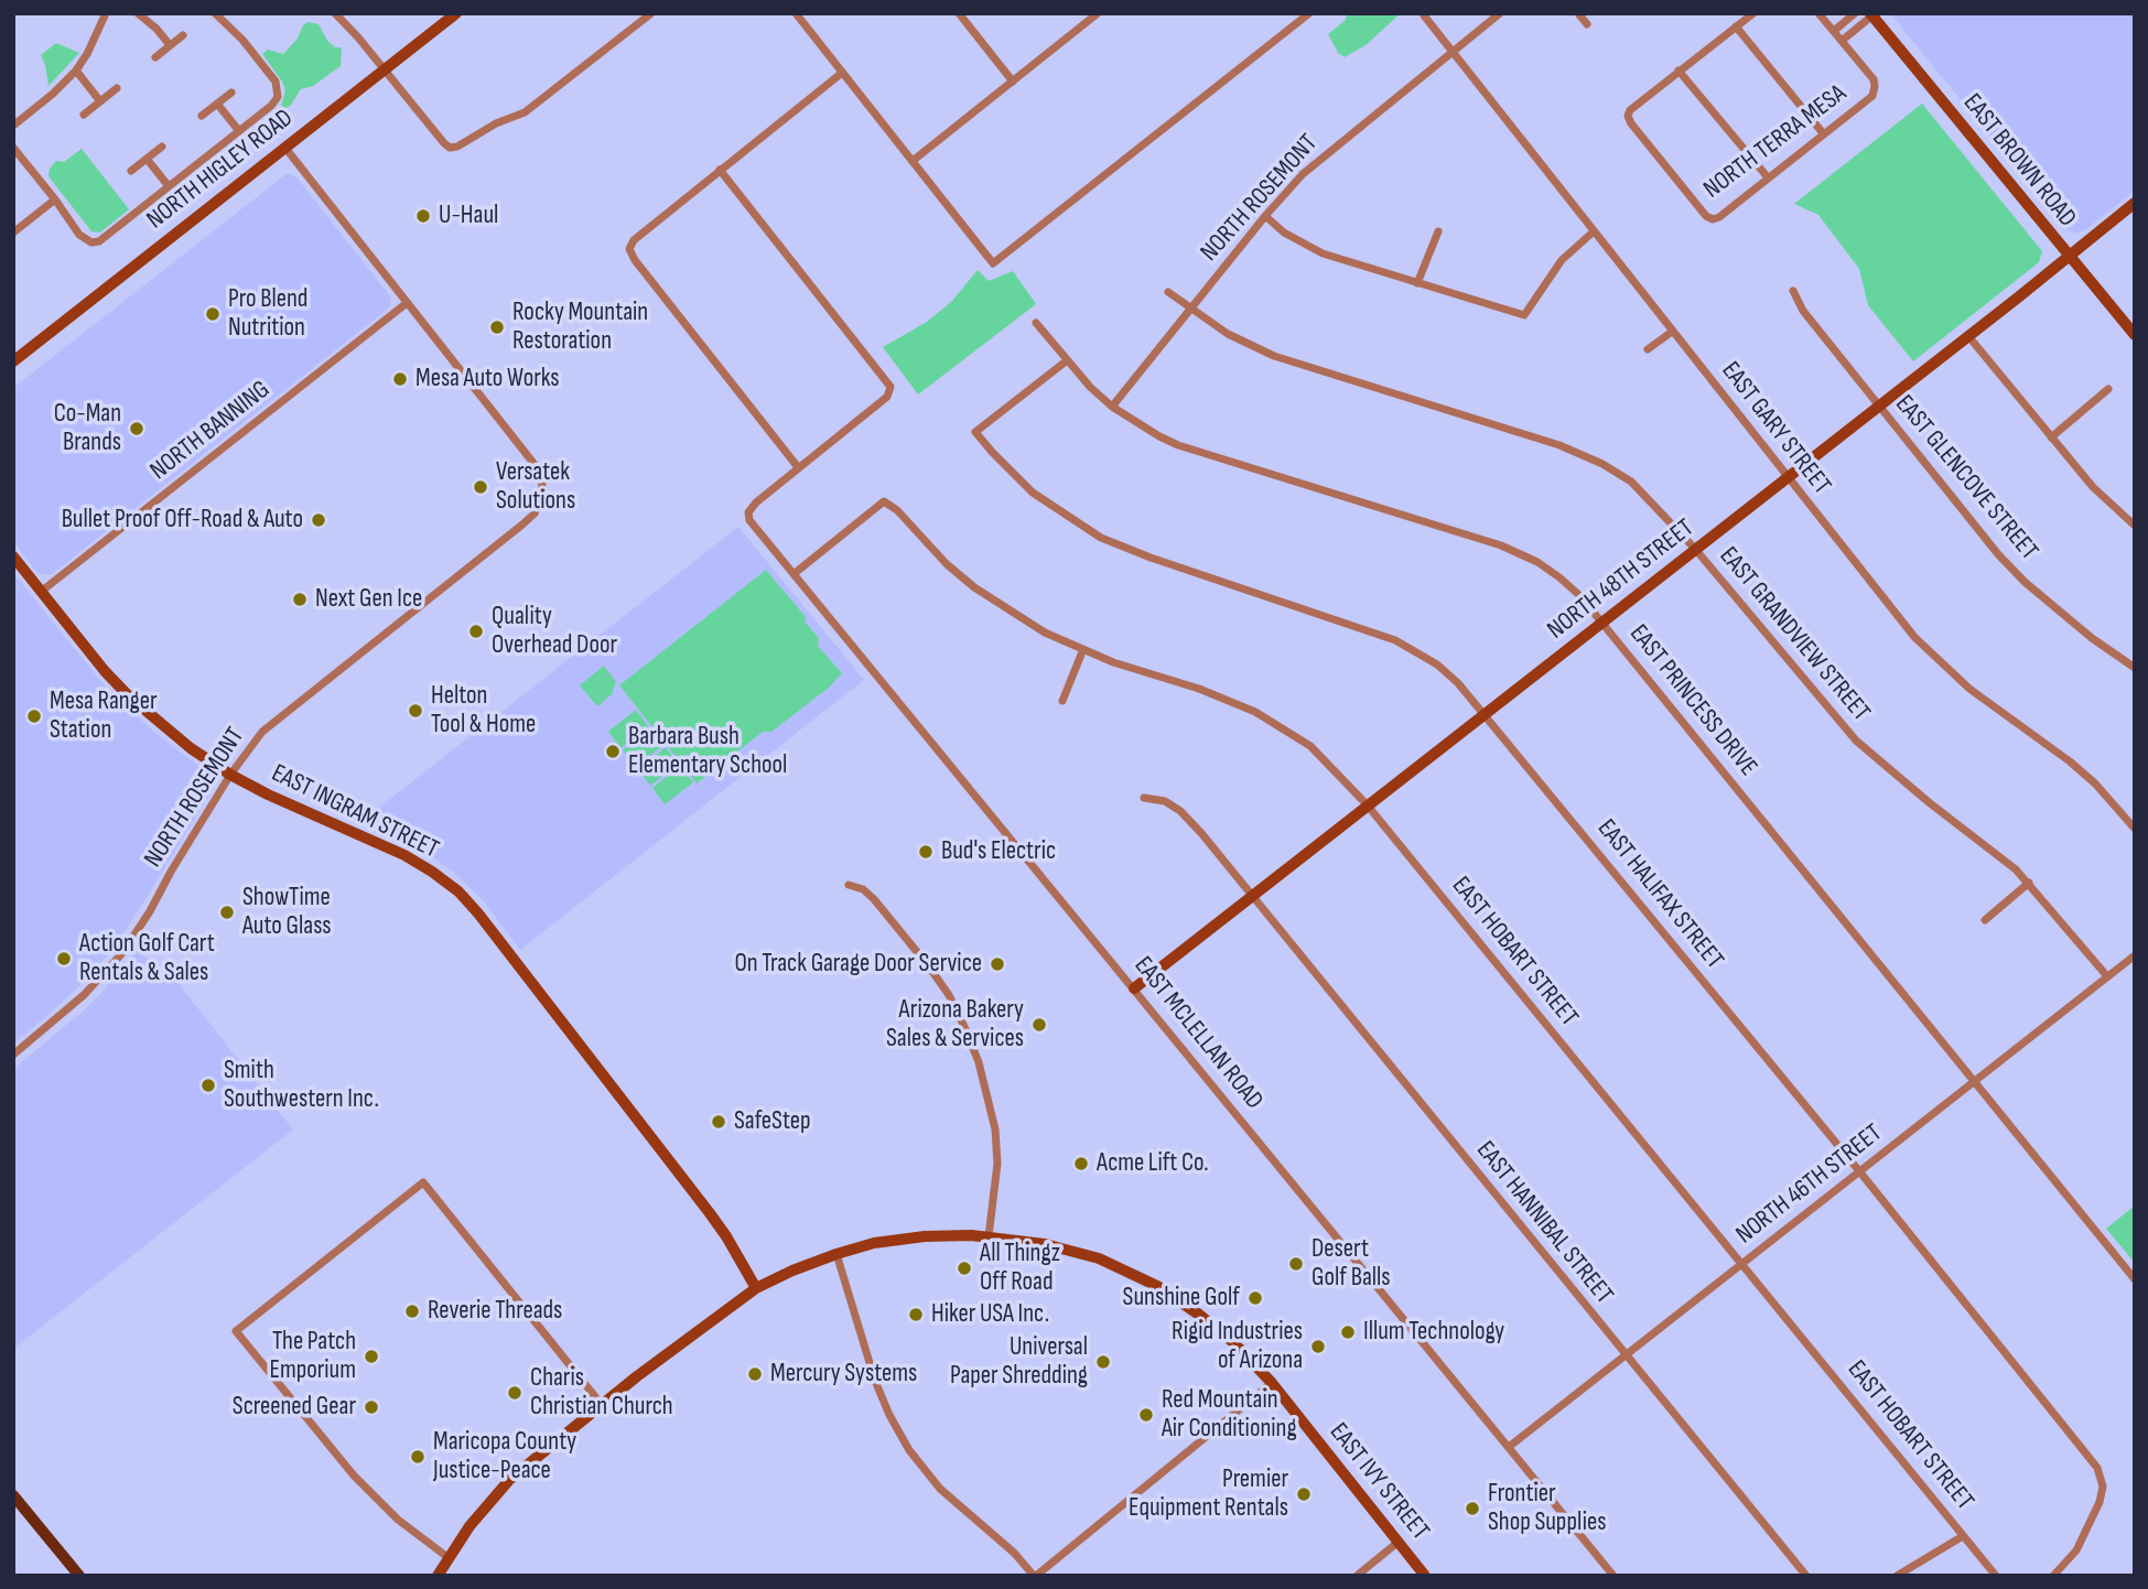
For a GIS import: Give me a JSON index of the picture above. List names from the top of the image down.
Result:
{
  "streets": {
    "street": [
      "NORTH TERRA MESA",
      "EAST BROWN ROAD",
      "NORTH HIGLEY ROAD",
      "NORTH ROSEMONT",
      "EAST GARY STREET",
      "NORTH BANNING",
      "EAST GLENCOVE STREET",
      "NORTH 48TH STREET",
      "EAST GRANDVIEW STREET",
      "EAST PRINCESS DRIVE",
      "EAST INGRAM STREET",
      "EAST HALIFAX STREET",
      "EAST HOBART STREET",
      "EAST MCLELLAN ROAD",
      "NORTH 46TH STREET",
      "EAST HANNIBAL STREET",
      "EAST IVY STREET"
    ]
  },
  "crossings": [
    ["EAST BROWN ROAD", "NORTH 48TH STREET"],
    ["NORTH ROSEMONT", "EAST GARY STREET"],
    ["NORTH ROSEMONT", "NORTH BANNING"],
    ["NORTH ROSEMONT", "EAST GRANDVIEW STREET"],
    ["NORTH ROSEMONT", "EAST PRINCESS DRIVE"],
    ["NORTH ROSEMONT", "EAST INGRAM STREET"],
    ["EAST GARY STREET", "NORTH 48TH STREET"],
    ["NORTH BANNING", "EAST INGRAM STREET"],
    ["EAST GLENCOVE STREET", "NORTH 48TH STREET"],
    ["NORTH 48TH STREET", "EAST GRANDVIEW STREET"],
    ["NORTH 48TH STREET", "EAST PRINCESS DRIVE"],
    ["NORTH 48TH STREET", "EAST HALIFAX STREET"],
    ["NORTH 48TH STREET", "EAST HOBART STREET"],
    ["NORTH 48TH STREET", "EAST MCLELLAN ROAD"],
    ["NORTH 48TH STREET", "EAST HANNIBAL STREET"],
    ["EAST GRANDVIEW STREET", "NORTH 46TH STREET"],
    ["EAST PRINCESS DRIVE", "EAST HALIFAX STREET"],
    ["EAST PRINCESS DRIVE", "NORTH 46TH STREET"],
    ["EAST HALIFAX STREET", "NORTH 46TH STREET"],
    ["EAST HOBART STREET", "EAST MCLELLAN ROAD"],
    ["EAST HOBART STREET", "NORTH 46TH STREET"],
    ["EAST MCLELLAN ROAD", "NORTH 46TH STREET"],
    ["NORTH 46TH STREET", "EAST HANNIBAL STREET"]
  ],
  "places": [
    "U-Haul",
    "Pro Blend Nutrition",
    "Rocky Mountain Restoration",
    "Mesa Auto Works",
    "Co-Man Brands",
    "Versatek Solutions",
    "Bullet Proof Off-Road & Auto",
    "Next Gen Ice",
    "Quality Overhead Door",
    "Helton Tool & Home",
    "Mesa Ranger Station",
    "Barbara Bush Elementary School",
    "Bud's Electric",
    "ShowTime Auto Glass",
    "Action Golf Cart Rentals & Sales",
    "On Track Garage Door Service",
    "Arizona Bakery Sales & Services",
    "Smith Southwestern Inc.",
    "SafeStep",
    "Acme Lift Co.",
    "Desert Golf Balls",
    "All Thingz Off Road",
    "Sunshine Golf",
    "Reverie Threads",
    "Hiker USA Inc.",
    "Illum Technology",
    "Rigid Industries of Arizona",
    "The Patch Emporium",
    "Universal Paper Shredding",
    "Mercury Systems",
    "Charis Christian Church",
    "Screened Gear",
    "Red Mountain Air Conditioning",
    "Maricopa County Justice-Peace",
    "Premier Equipment Rentals",
    "Frontier Shop Supplies"
  ]
}
